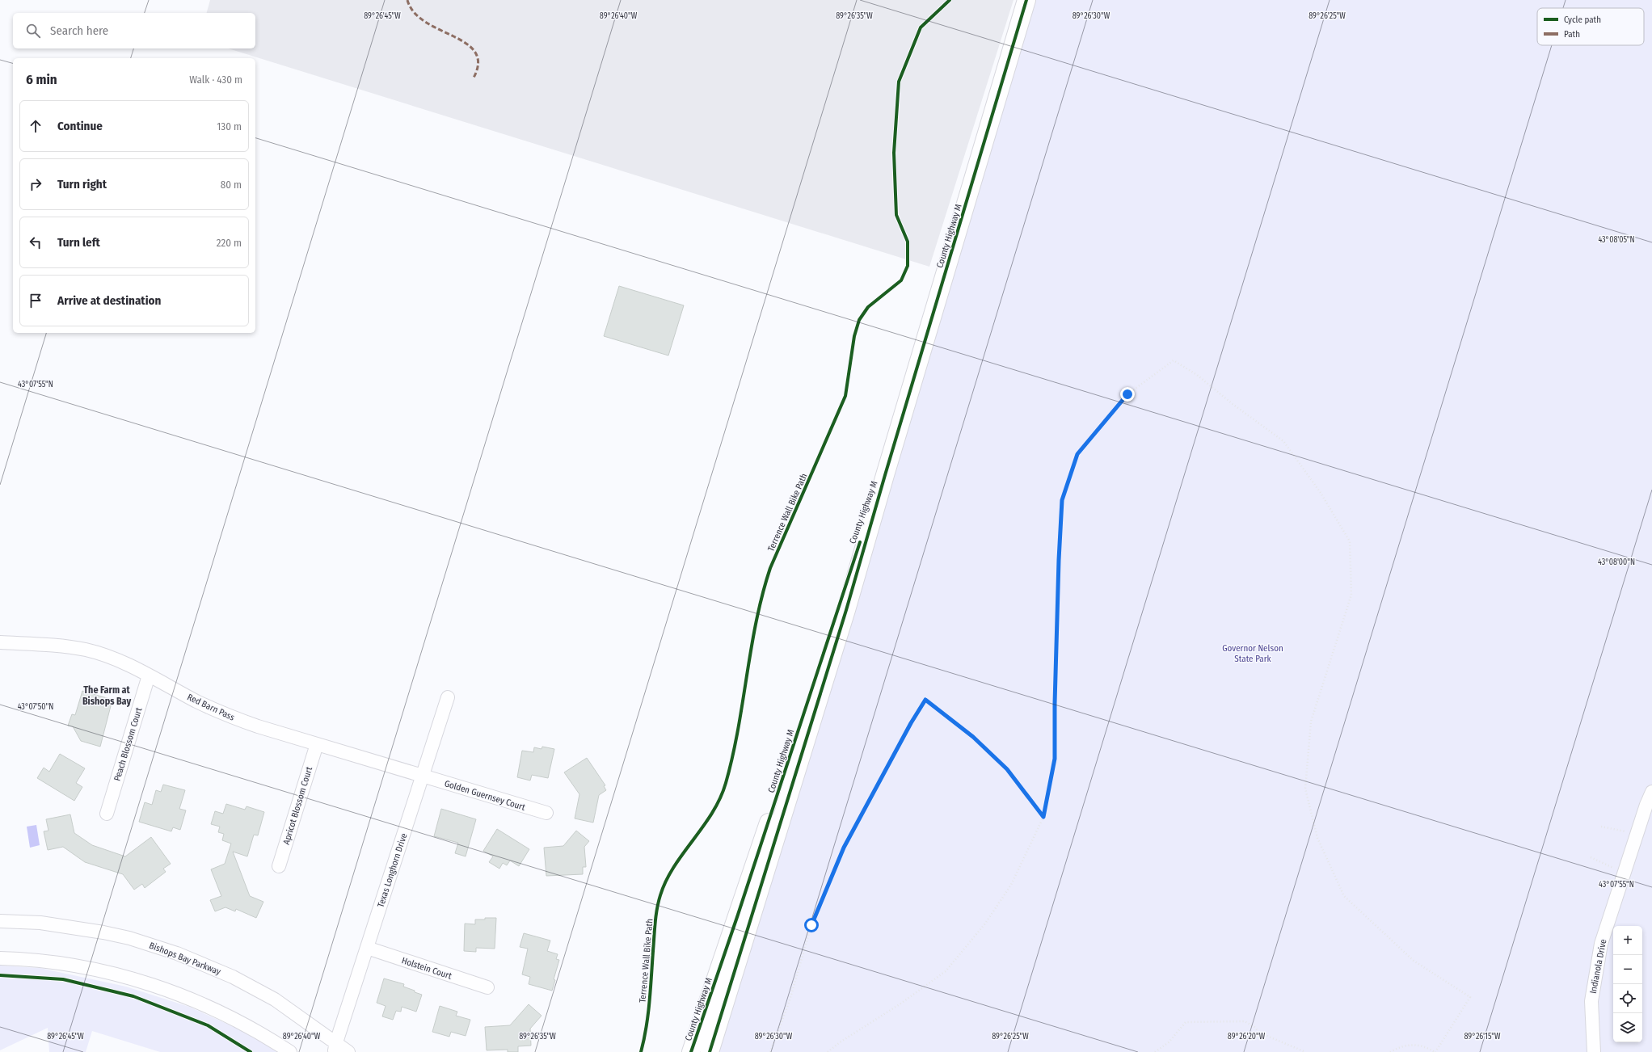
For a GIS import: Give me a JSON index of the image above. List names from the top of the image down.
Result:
{
  "streets": {
    "main road": ["County Highway M"],
    "street": [
      "Red Barn Pass",
      "Peach Blossom Court",
      "Golden Guernsey Court",
      "Apricot Blossom Court",
      "Texas Longhorn Drive",
      "Bishops Bay Parkway",
      "Indianola Drive",
      "Holstein Court"
    ],
    "cycle path": ["Terrence Wall Bike Path"]
  },
  "crossings": [
    ["Red Barn Pass", "Peach Blossom Court"],
    ["Red Barn Pass", "Golden Guernsey Court"],
    ["Red Barn Pass", "Apricot Blossom Court"],
    ["Red Barn Pass", "Texas Longhorn Drive"],
    ["Golden Guernsey Court", "Texas Longhorn Drive"],
    ["Texas Longhorn Drive", "Bishops Bay Parkway"],
    ["Texas Longhorn Drive", "Holstein Court"]
  ],
  "districts": ["The Farm at Bishops Bay"],
  "parks": ["Governor Nelson State Park"],
  "legend": ["Cycle path", "Path"],
  "page": {
    "search": "Search here",
    "heading": ["6 min", "Walk · 430 m"],
    "list": [
      ["Continue", "130 m"],
      ["Turn right", "80 m"],
      ["Turn left", "220 m"],
      "Arrive at destination"
    ],
    "map_buttons": ["+", "−"]
  },
  "coordinates": [
    "89°26'45\"W",
    "89°26'40\"W",
    "89°26'35\"W",
    "89°26'30\"W",
    "89°26'25\"W",
    "43°08'05\"N",
    "43°07'55\"N",
    "43°08'00\"N",
    "43°07'50\"N",
    "89°26'20\"W",
    "89°26'15\"W"
  ]
}
